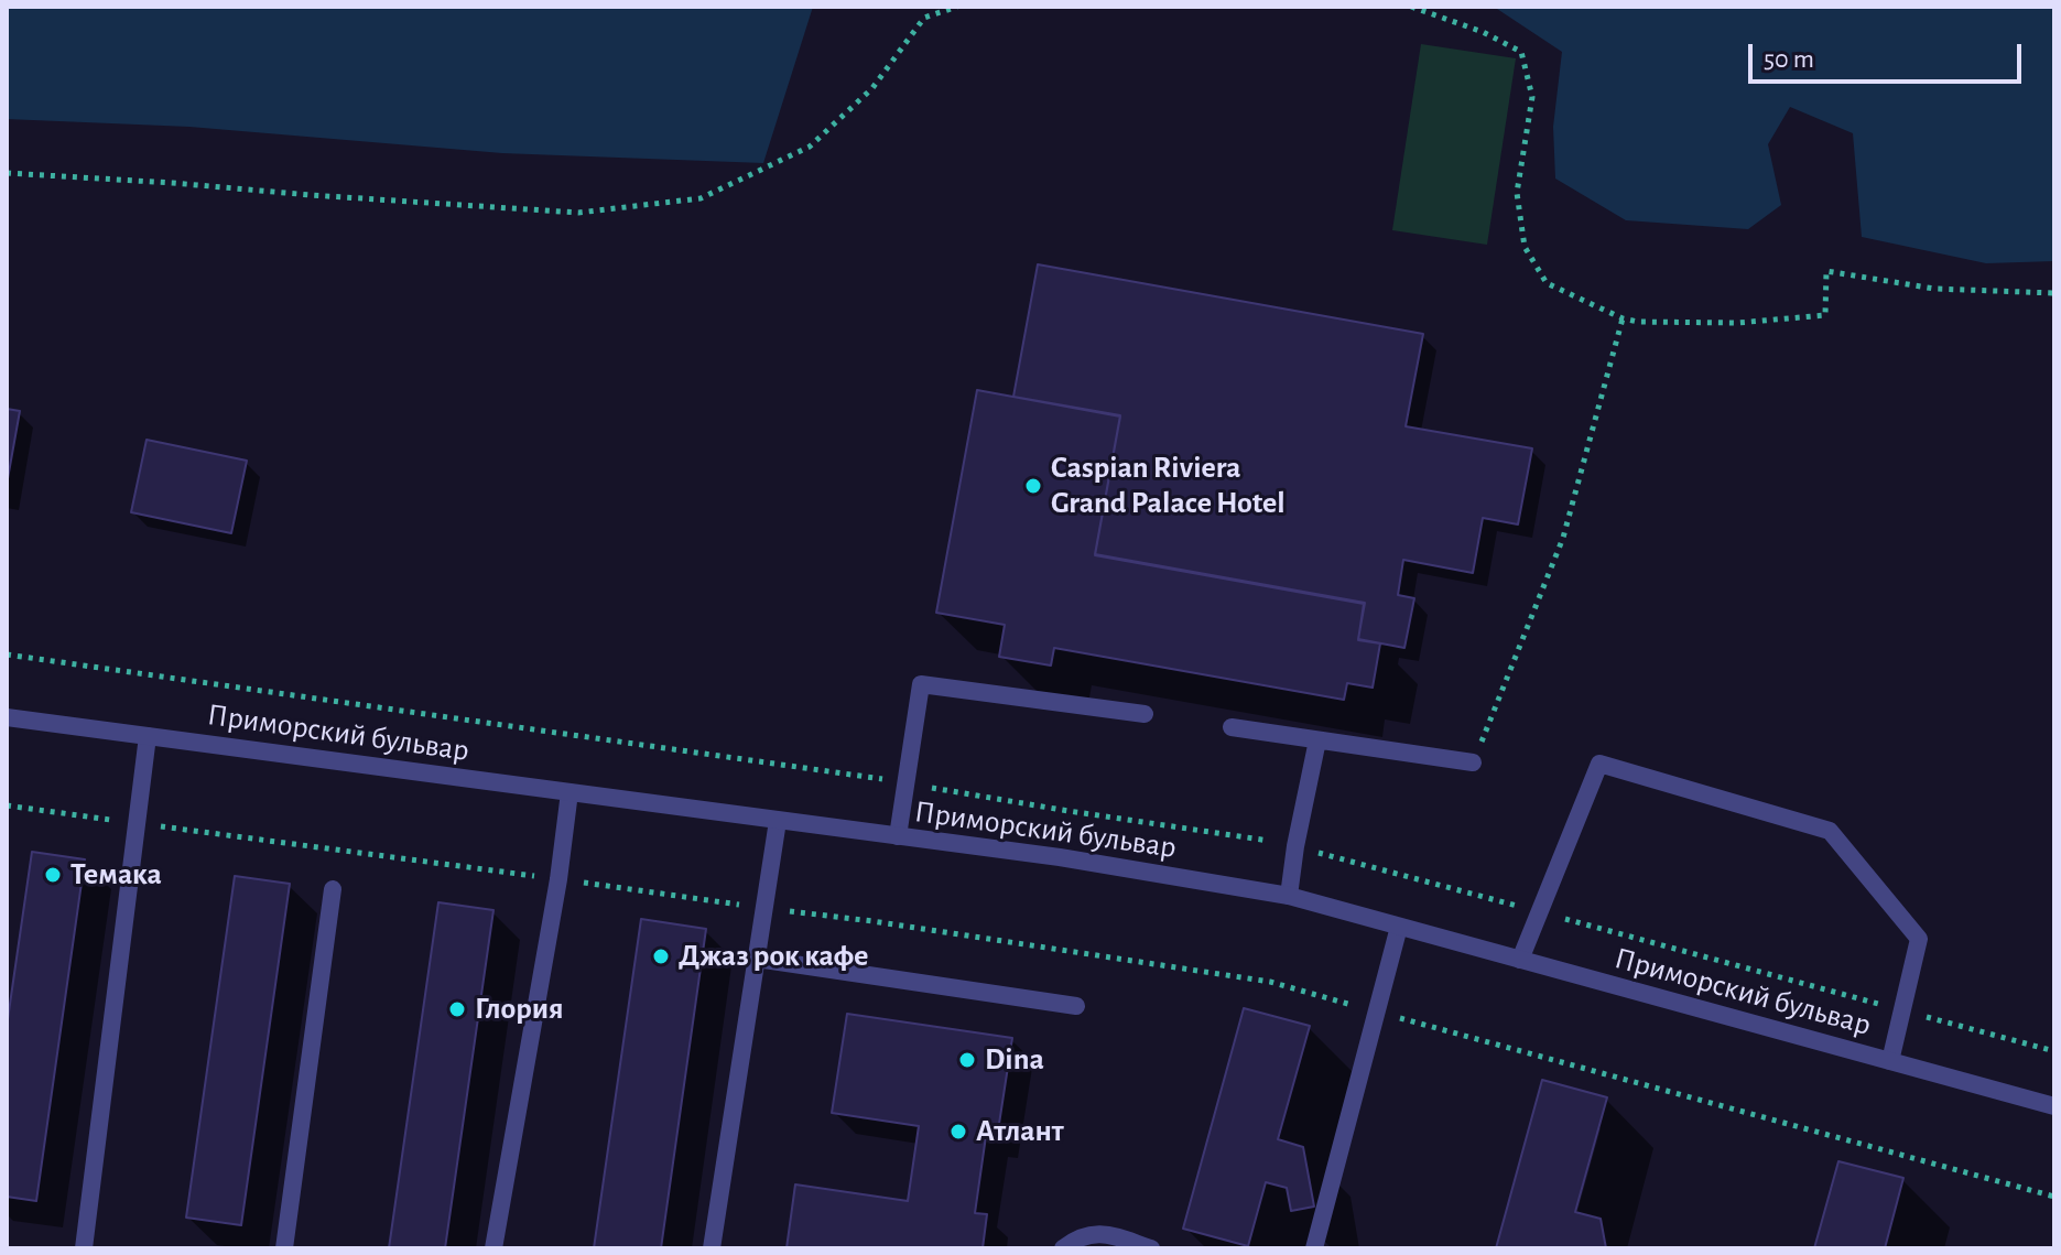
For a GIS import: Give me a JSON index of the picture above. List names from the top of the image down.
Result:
{
  "streets": {
    "street": ["Приморский бульвар"]
  },
  "places": [
    "Caspian Riviera Grand Palace Hotel",
    "Темака",
    "Джаз рок кафе",
    "Глория",
    "Dina",
    "Атлант"
  ],
  "scale_bar": "50 m"
}
